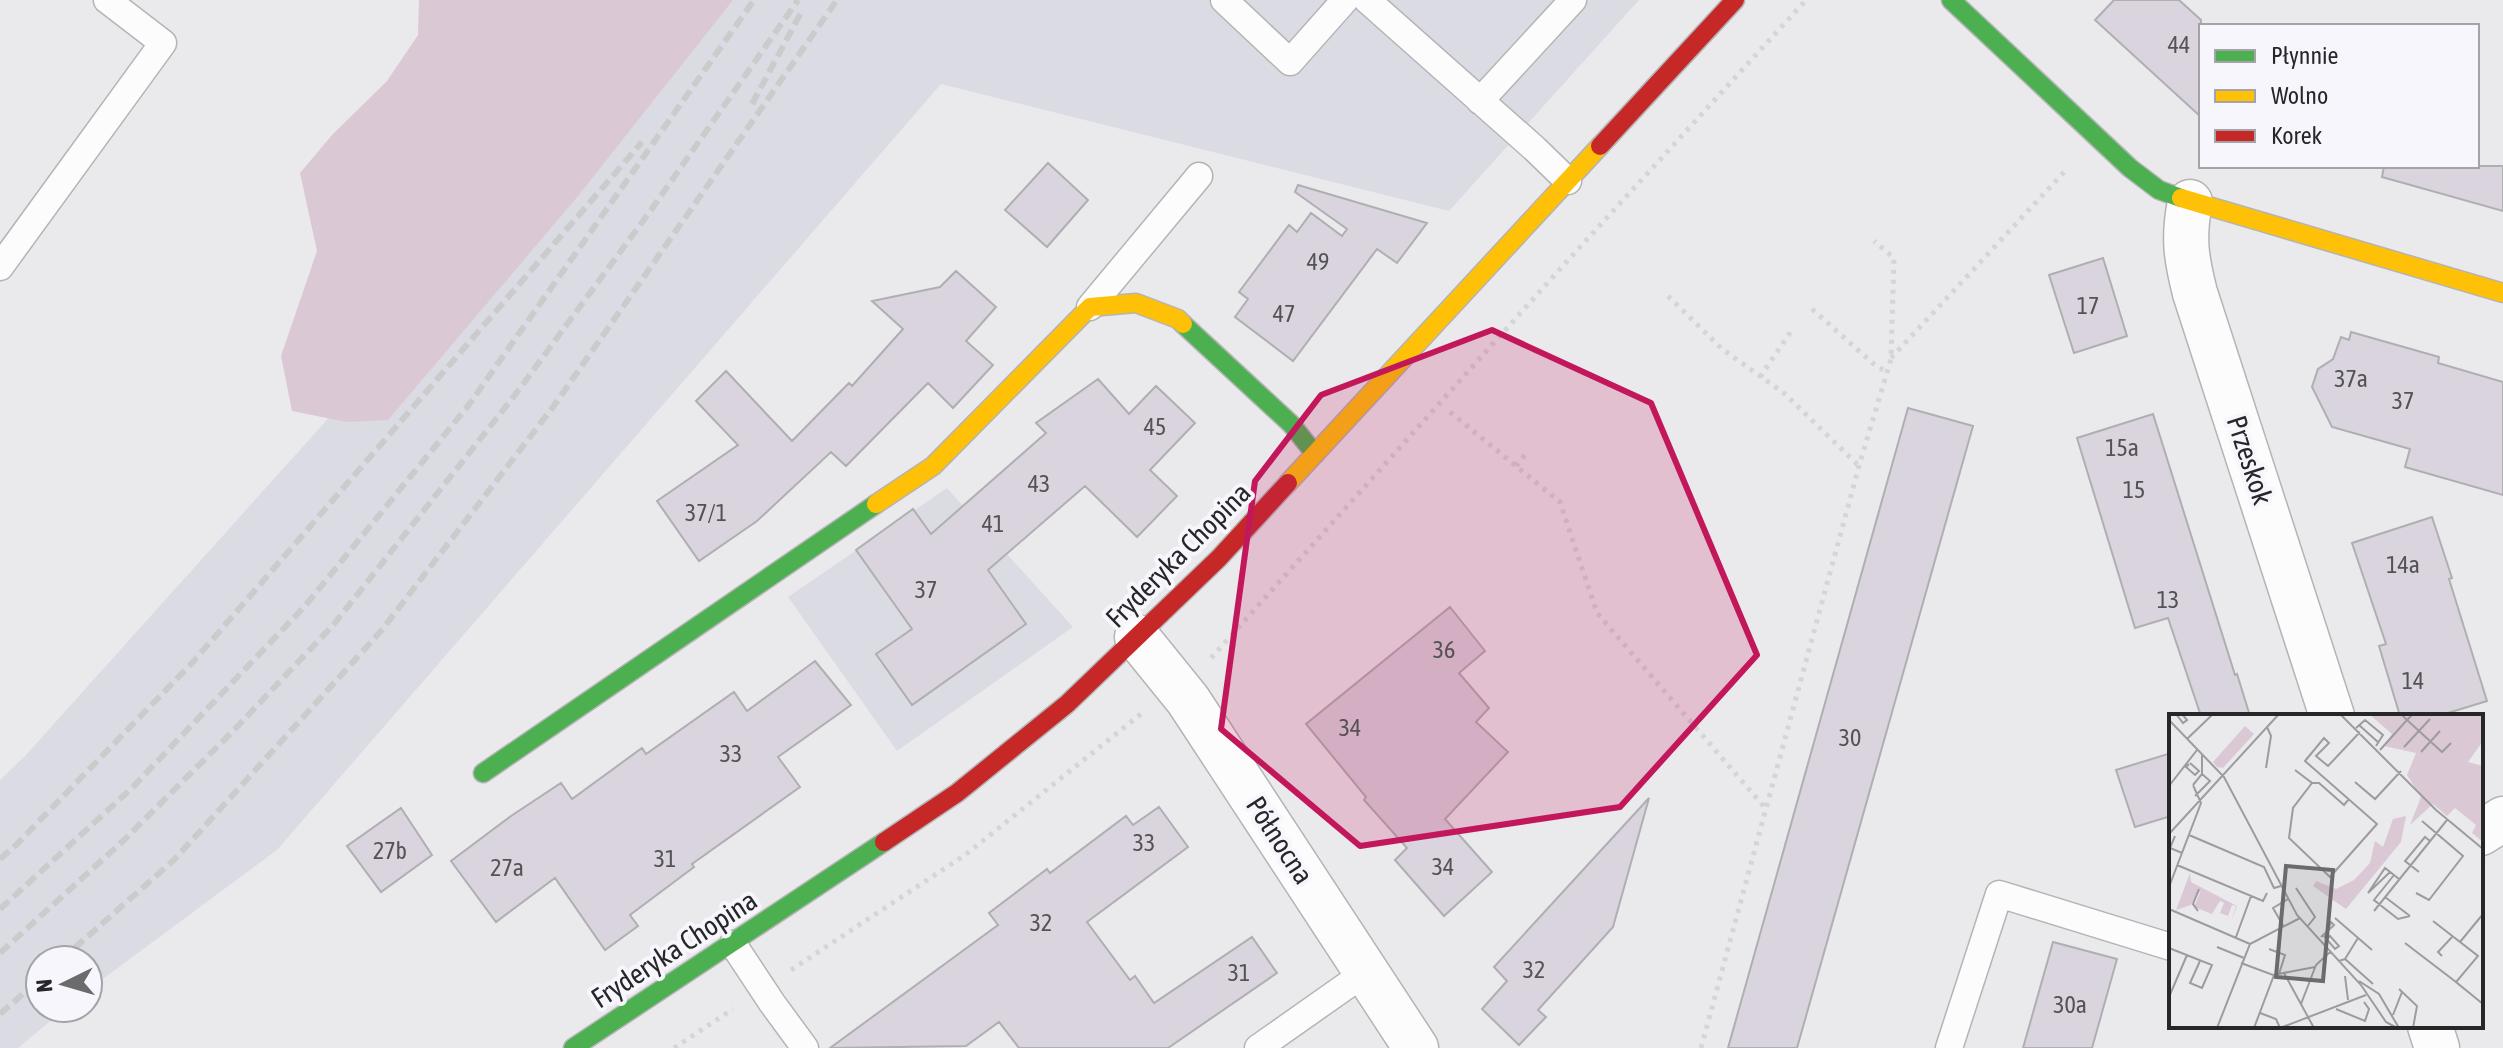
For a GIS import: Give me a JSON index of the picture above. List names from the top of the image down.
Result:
{
  "streets": {
    "street": ["Przeskok", "Fryderyka Chopina", "Północna"]
  },
  "crossings": [
    ["Fryderyka Chopina", "Północna"]
  ],
  "house_numbers": [
    "44",
    "49",
    "17",
    "47",
    "37a",
    "37",
    "45",
    "15a",
    "43",
    "15",
    "37/1",
    "41",
    "14a",
    "37",
    "13",
    "36",
    "14",
    "34",
    "30",
    "33",
    "33",
    "27b",
    "31",
    "34",
    "27a",
    "32",
    "32",
    "31",
    "30a"
  ],
  "legend": ["Płynnie", "Wolno", "Korek"],
  "north": "left"
}
